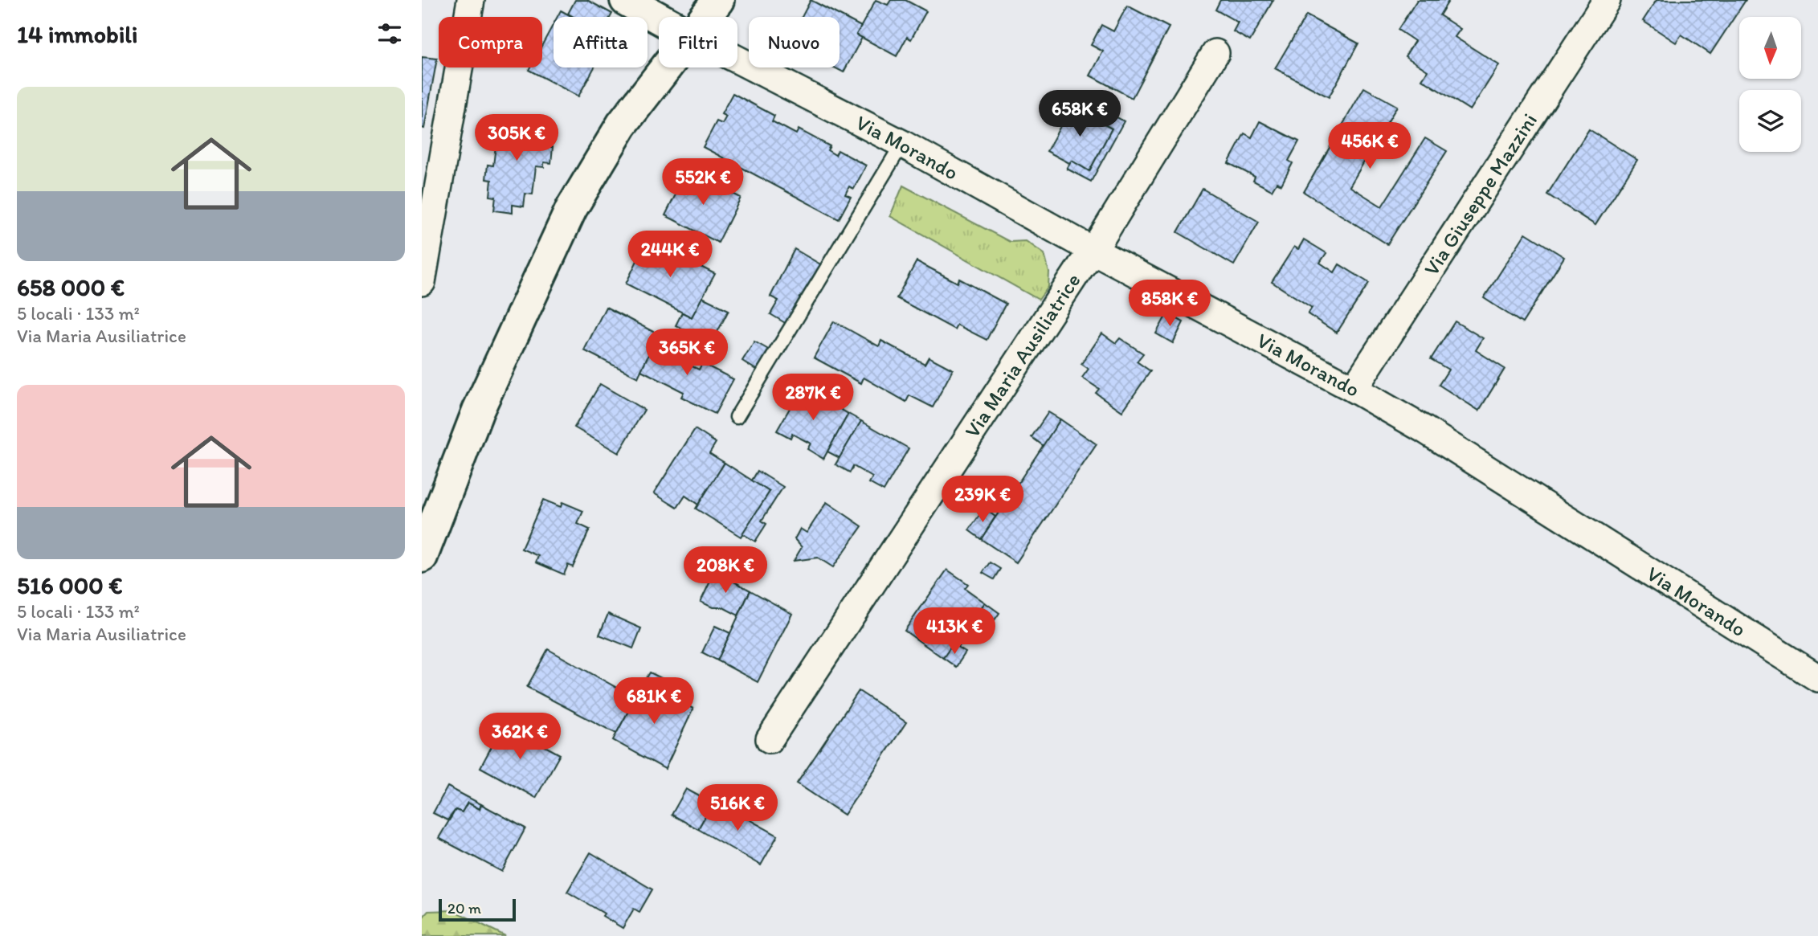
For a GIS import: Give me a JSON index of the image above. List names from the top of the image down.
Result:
{
  "streets": {
    "street": ["Via Morando", "Via Giuseppe Mazzini", "Via Maria Ausiliatrice"]
  },
  "crossings": [
    ["Via Morando", "Via Giuseppe Mazzini"],
    ["Via Morando", "Via Maria Ausiliatrice"]
  ],
  "scale_bar": "20 m",
  "north": "bottom",
  "page": {
    "heading": "14 immobili",
    "chip": [
      "Compra",
      "Affitta",
      "Filtri",
      "Nuovo"
    ],
    "list": [
      {
        "name": "658 000 €",
        "note": "5 locali · 133 m² · Via Maria Ausiliatrice"
      },
      {
        "name": "516 000 €",
        "note": "5 locali · 133 m² · Via Maria Ausiliatrice"
      }
    ],
    "price": [
      "658K €",
      "305K €",
      "456K €",
      "552K €",
      "244K €",
      "858K €",
      "365K €",
      "287K €",
      "239K €",
      "208K €",
      "413K €",
      "681K €",
      "362K €",
      "516K €"
    ],
    "scale": "20 m"
  }
}
